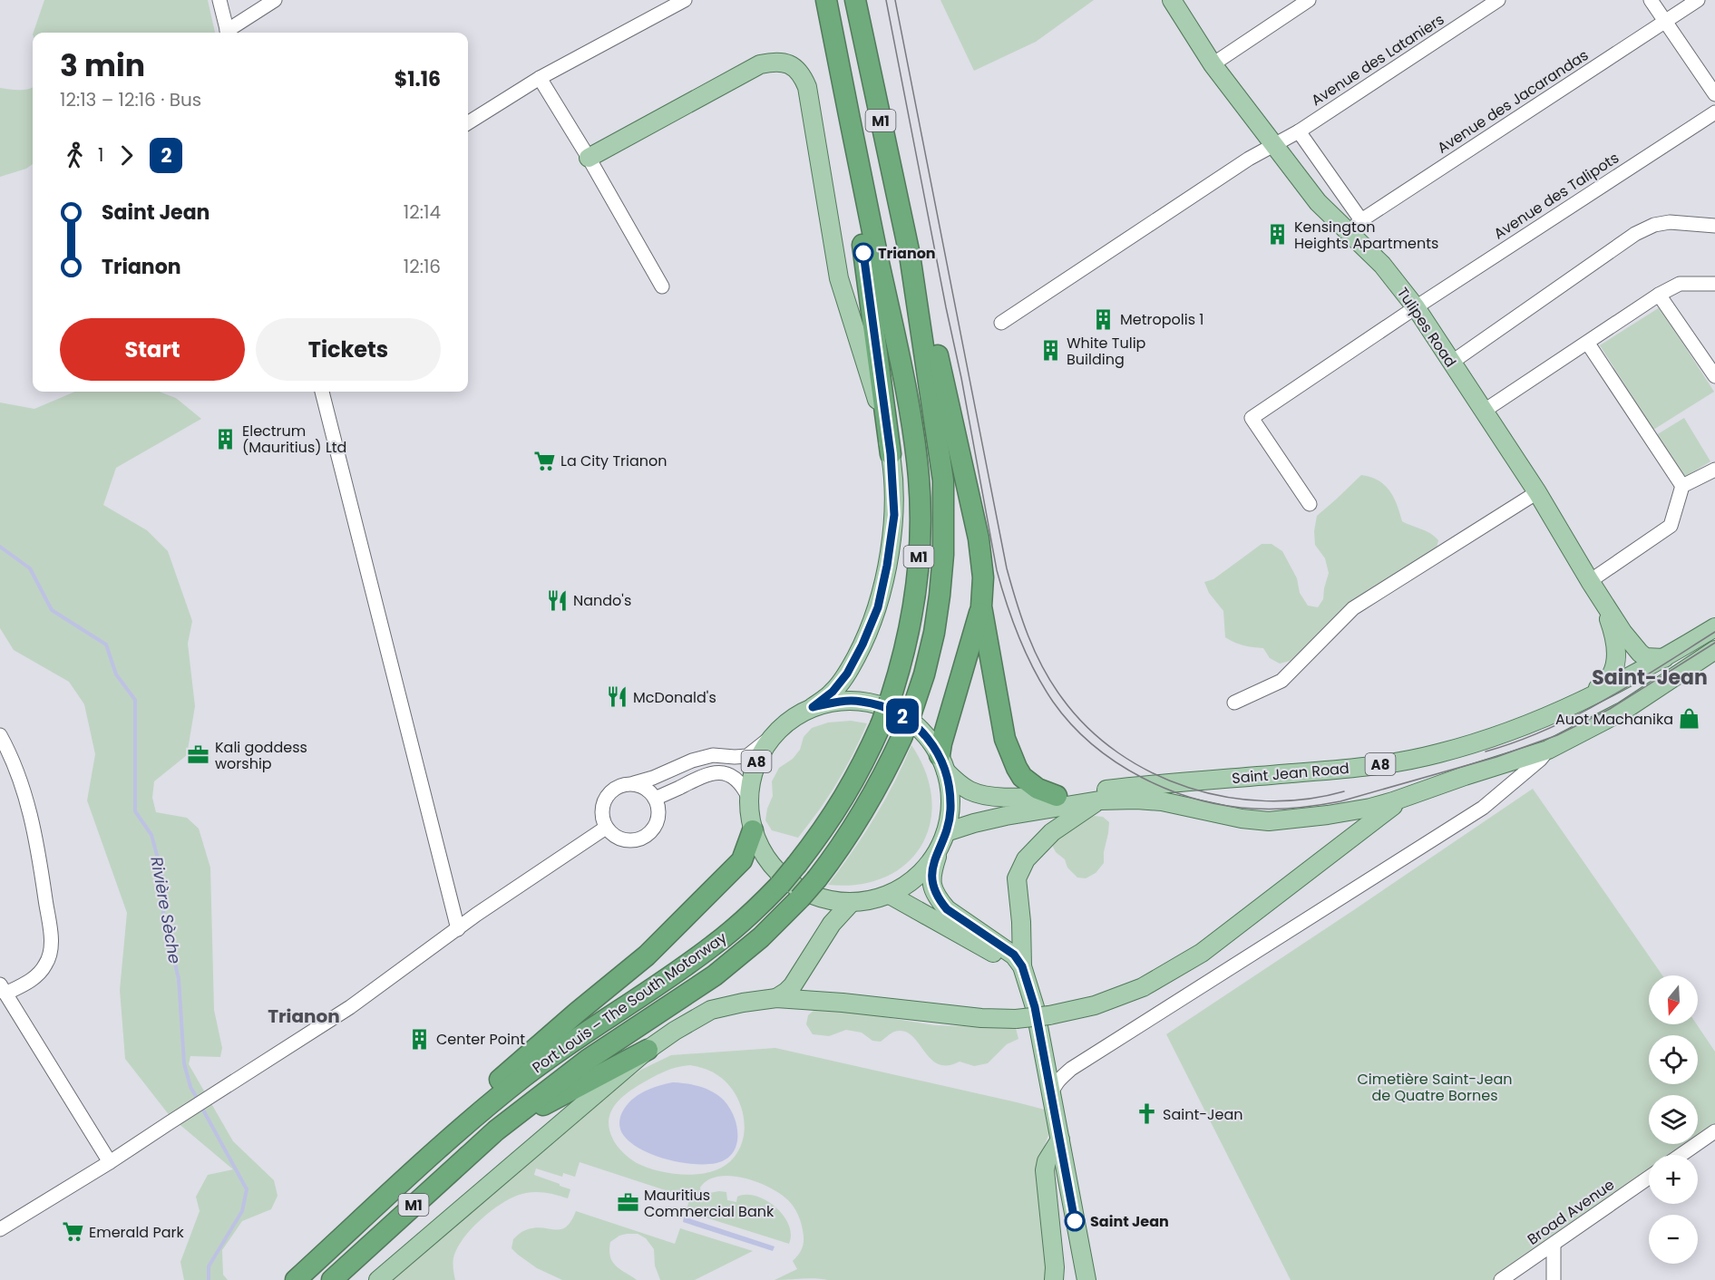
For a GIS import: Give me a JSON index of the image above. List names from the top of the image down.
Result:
{
  "streets": {
    "highway": ["M1", "Port Louis – The South Motorway"],
    "main road": ["Tulipes Road", "A8", "Saint Jean Road"],
    "street": [
      "Avenue des Lataniers",
      "Avenue des Jacarandas",
      "Avenue des Talipots",
      "Broad Avenue"
    ]
  },
  "crossings": [
    ["Avenue des Lataniers", "Tulipes Road"],
    ["Avenue des Jacarandas", "Tulipes Road"],
    ["Avenue des Talipots", "Tulipes Road"],
    ["Tulipes Road", "Saint Jean Road"],
    ["A8", "Saint Jean Road"]
  ],
  "districts": ["Saint-Jean", "Trianon"],
  "water": ["Rivière Sèche"],
  "parks": ["Cimetière Saint-Jean de Quatre Bornes"],
  "places": {
    "building": [
      "Kensington Heights Apartments",
      "Metropolis 1",
      "White Tulip Building",
      "Electrum (Mauritius) Ltd",
      "Center Point"
    ],
    "other": ["Trianon", "Saint Jean"],
    "supermarket": ["La City Trianon", "Emerald Park"],
    "restaurant": ["Nando's", "McDonald's"],
    "shop": ["Auot Machanika"],
    "office": ["Kali goddess worship", "Mauritius Commercial Bank"],
    "church": ["Saint-Jean"]
  },
  "lines": ["bus line 2"],
  "north": "bottom",
  "page": {
    "on_map": "2",
    "heading": ["3 min", "12:13 – 12:16 · Bus", "$1.16"],
    "legs": ["1", "2"],
    "list": [
      {
        "name": "Saint Jean",
        "value": "12:14"
      },
      {
        "name": "Trianon",
        "value": "12:16"
      }
    ],
    "buttons": ["Start", "Tickets"],
    "map_buttons": ["+", "−"]
  }
}
